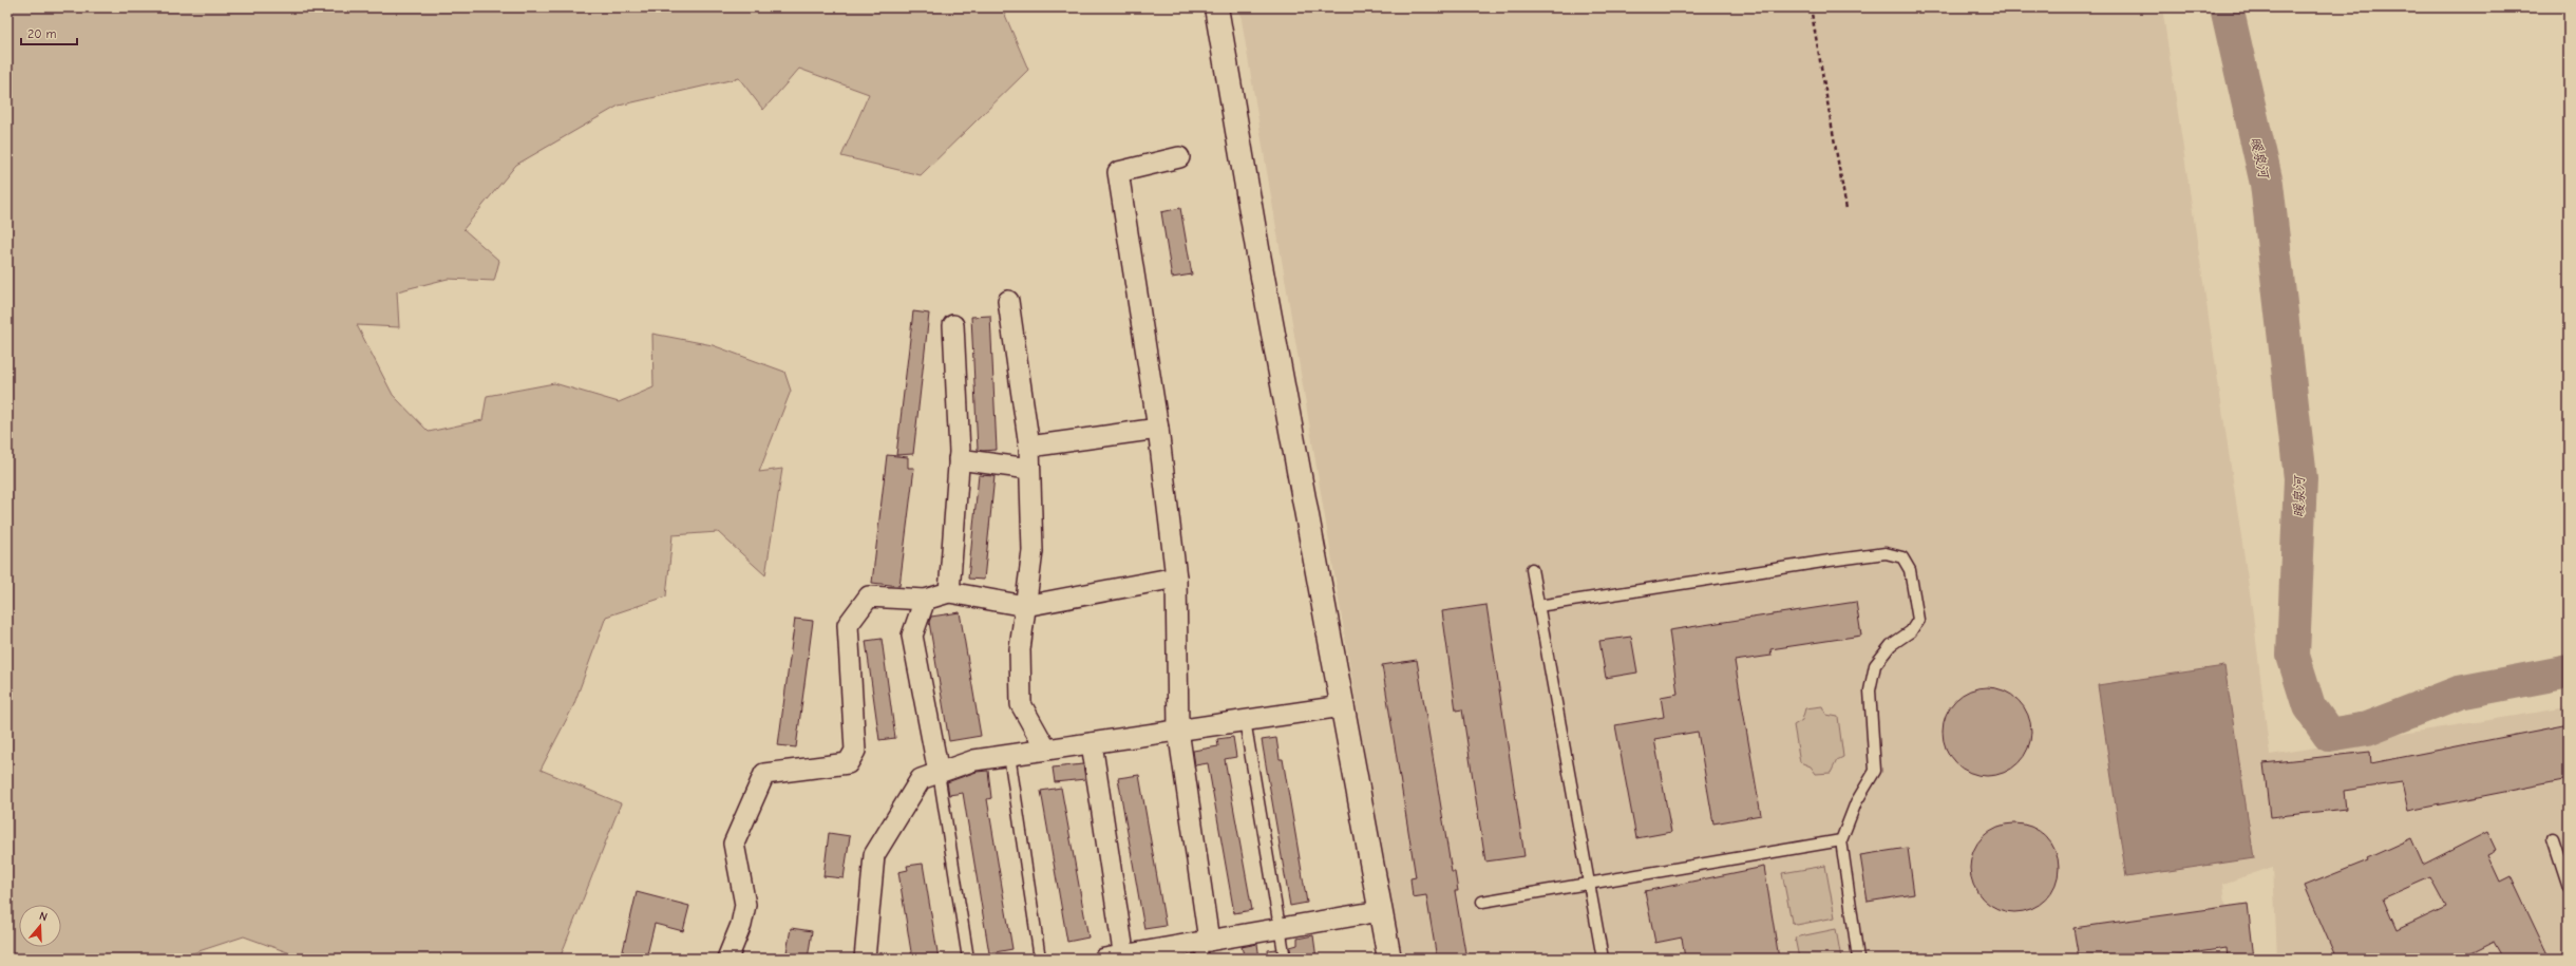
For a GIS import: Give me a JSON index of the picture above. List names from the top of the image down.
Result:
{
  "water": ["暖泉河"],
  "scale_bar": "20 m",
  "north": "top"
}
